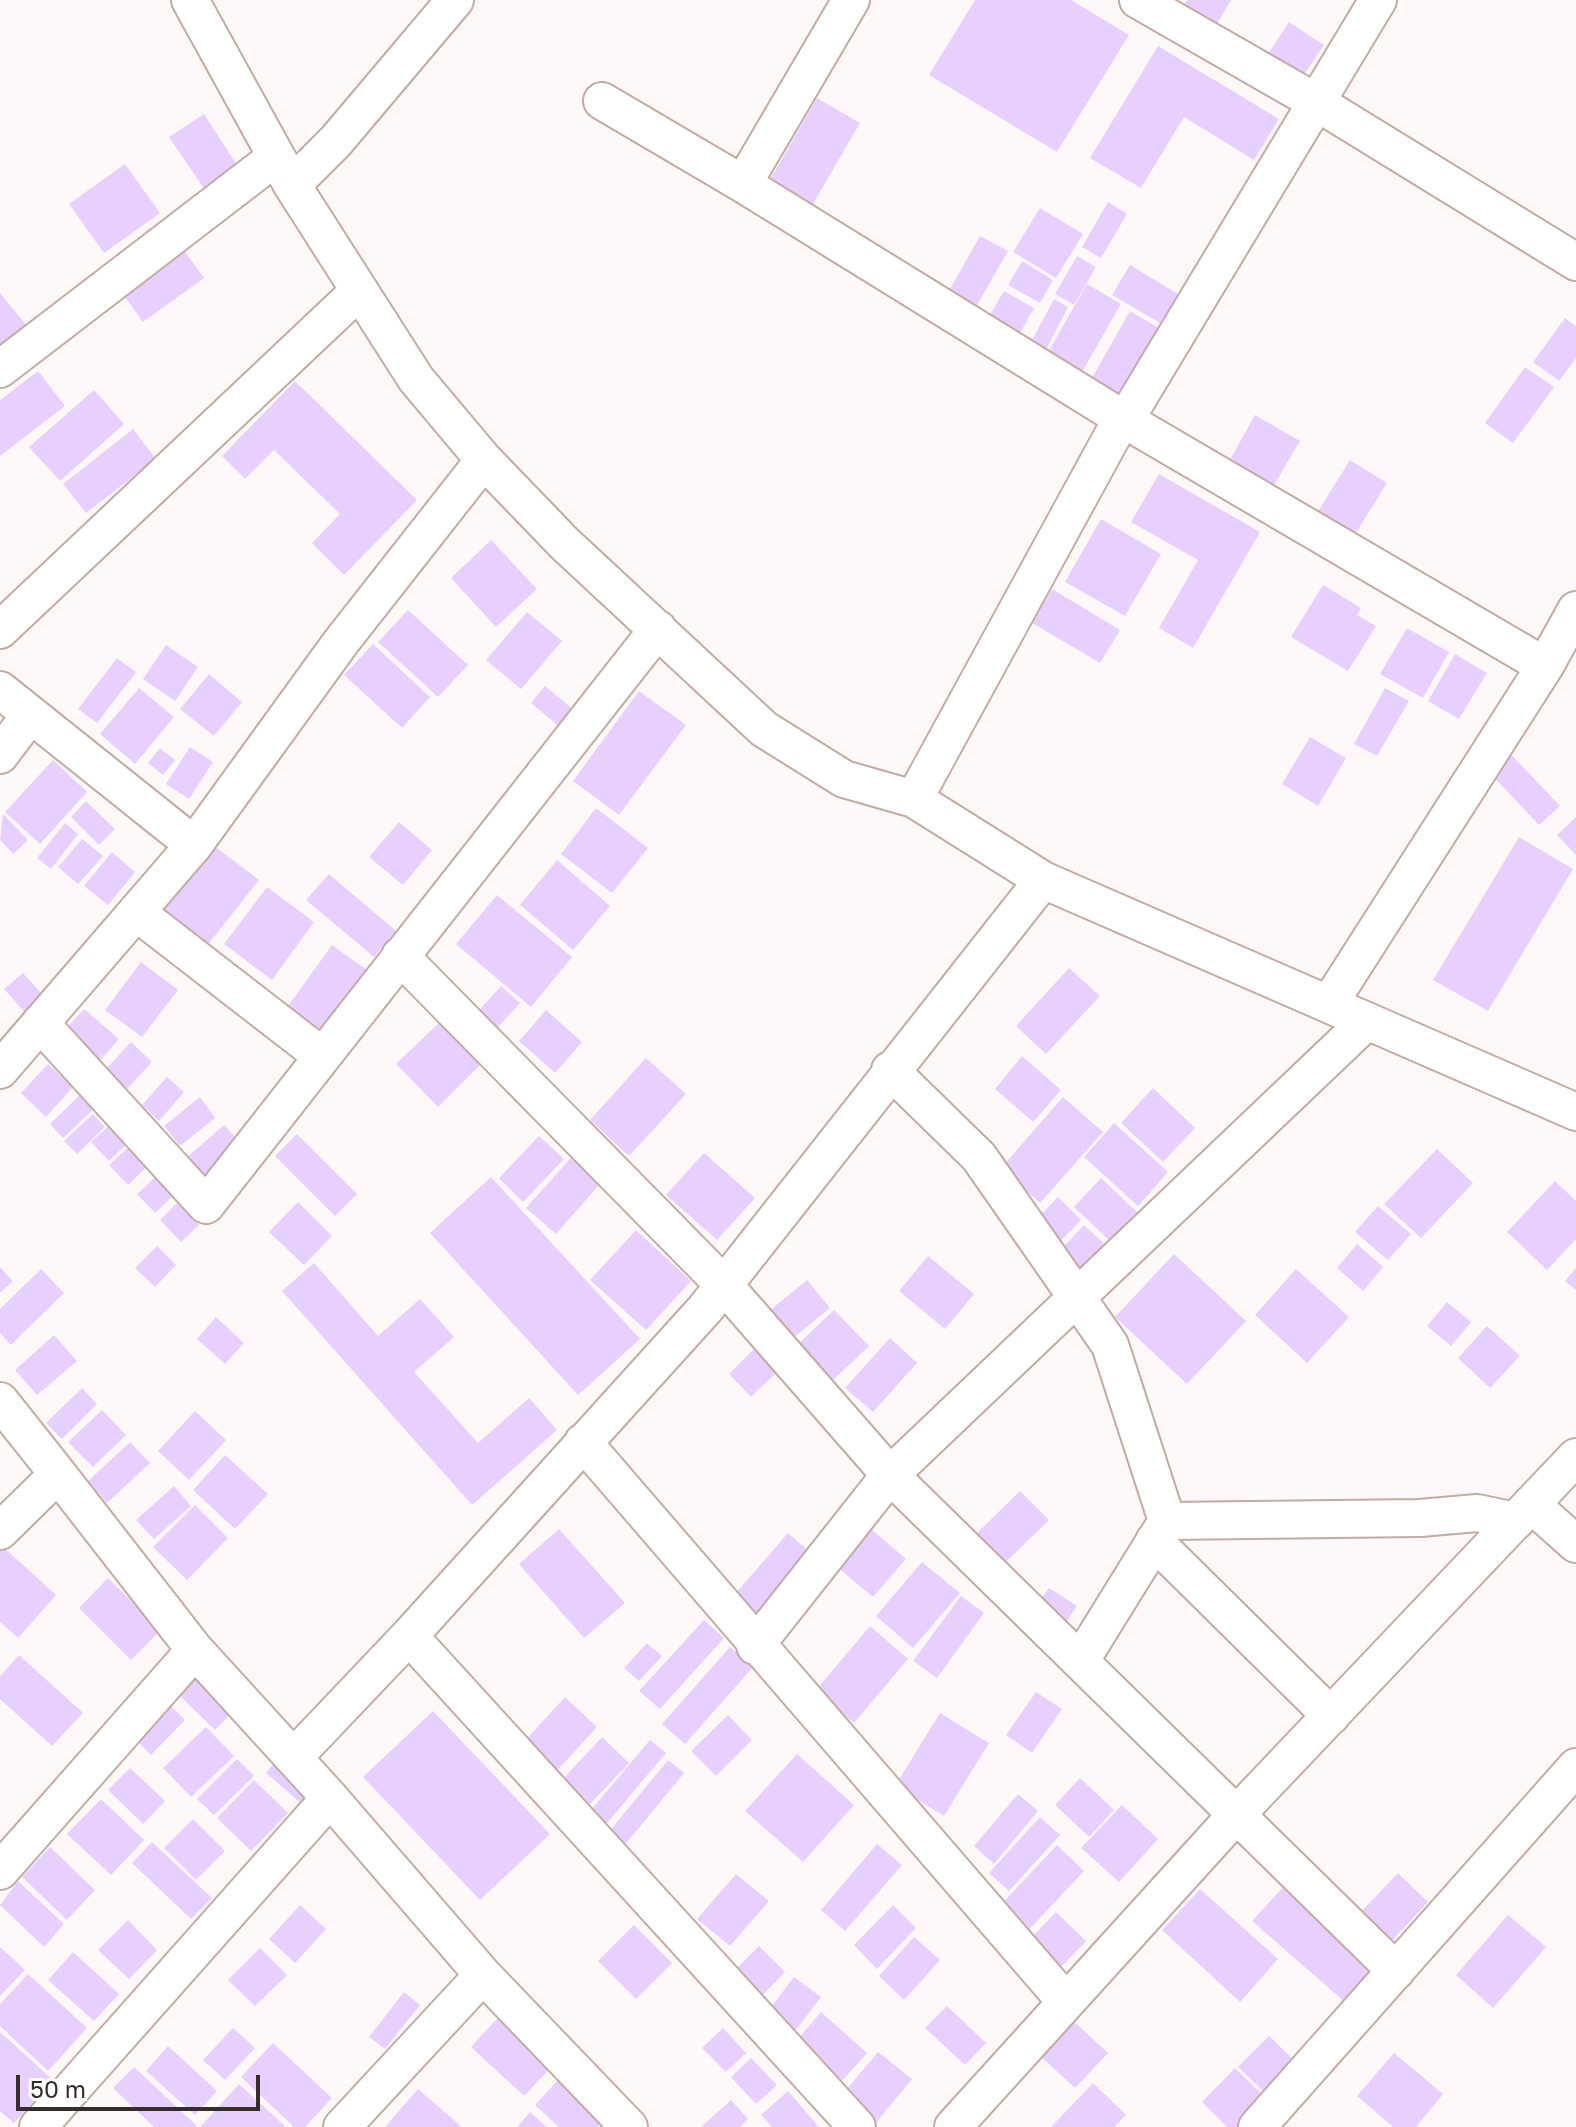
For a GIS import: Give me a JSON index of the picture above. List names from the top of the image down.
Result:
{
  "scale_bar": "50 m"
}
